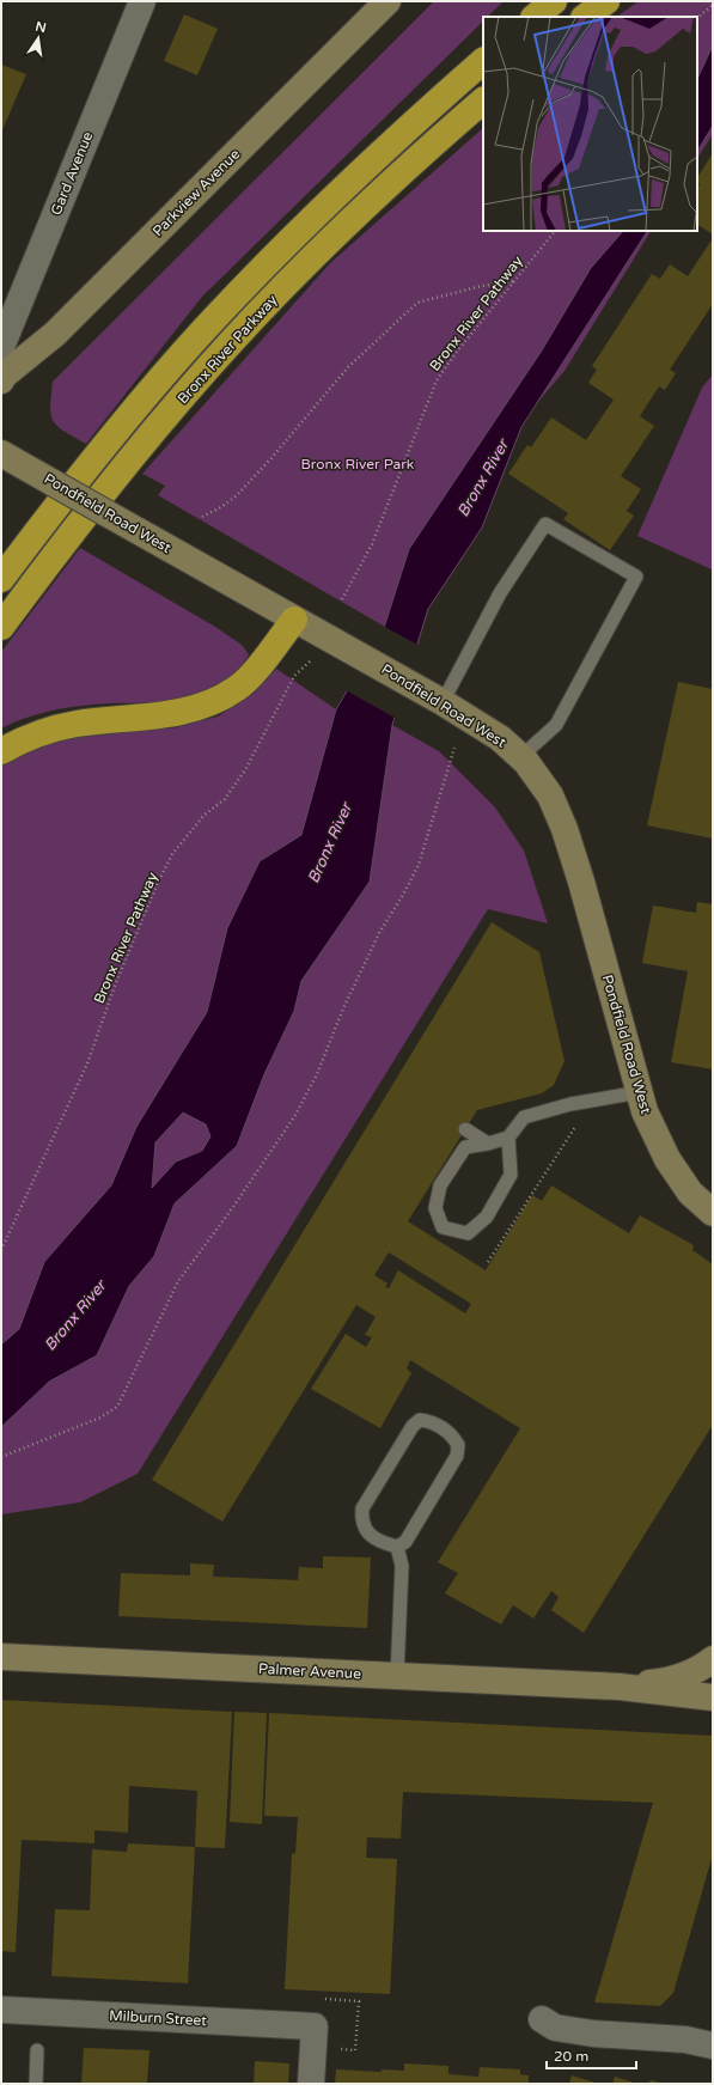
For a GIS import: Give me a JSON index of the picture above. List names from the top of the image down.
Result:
{
  "streets": {
    "highway": ["Bronx River Parkway"],
    "street": [
      "Gard Avenue",
      "Parkview Avenue",
      "Pondfield Road West",
      "Palmer Avenue",
      "Milburn Street"
    ],
    "path": ["Bronx River Pathway"]
  },
  "water": ["Bronx River"],
  "parks": ["Bronx River Park"],
  "scale_bar": "20 m",
  "north": "top"
}
